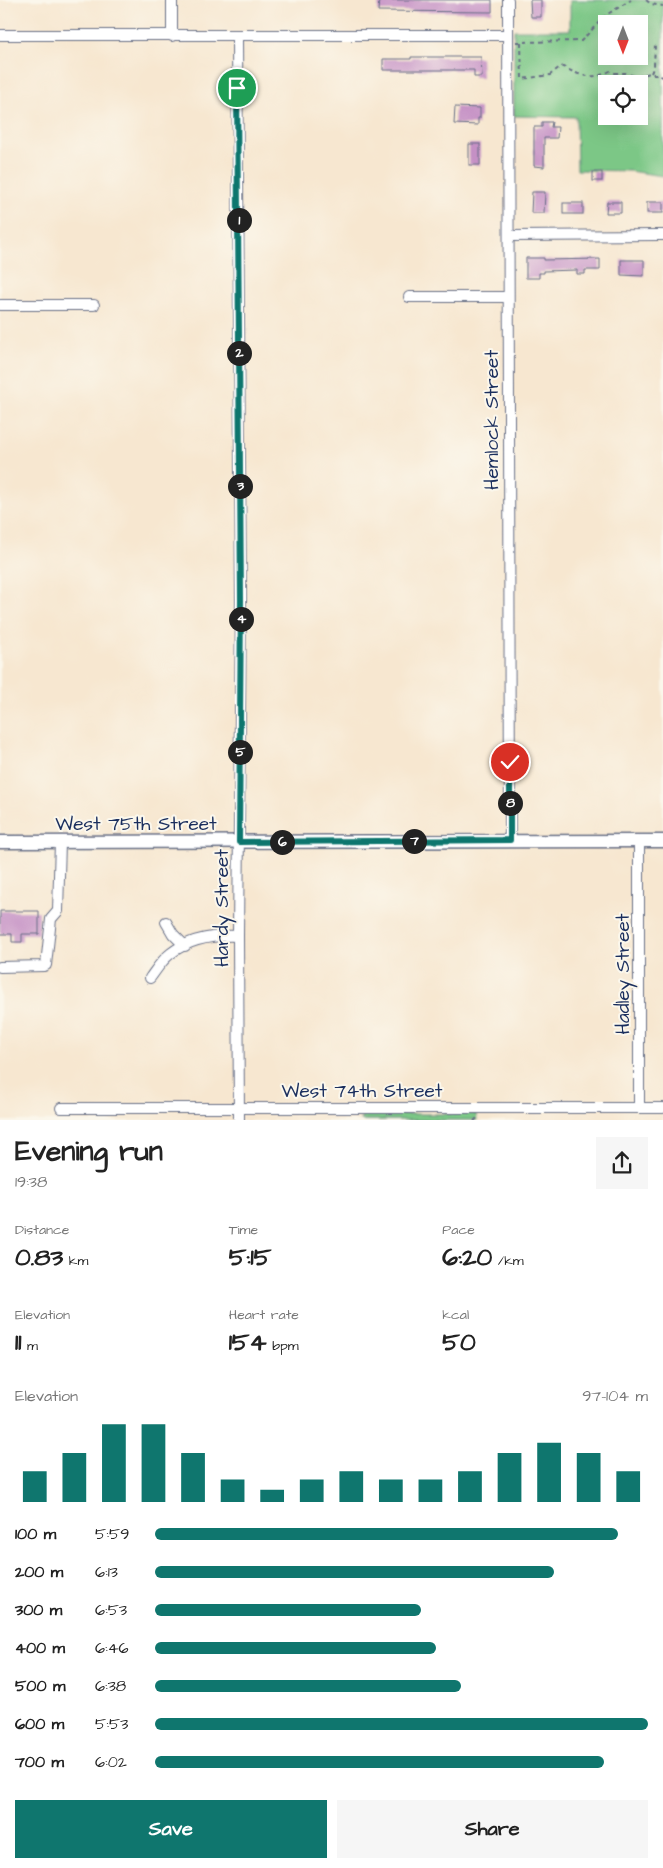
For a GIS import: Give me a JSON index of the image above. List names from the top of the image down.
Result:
{
  "streets": {
    "main road": ["West 75th Street"],
    "street": [
      "Hemlock Street",
      "Hardy Street",
      "Hadley Street",
      "West 74th Street"
    ]
  },
  "crossings": [
    ["Hemlock Street", "West 75th Street"],
    ["West 75th Street", "Hardy Street"],
    ["West 75th Street", "Hadley Street"],
    ["Hardy Street", "West 74th Street"],
    ["Hadley Street", "West 74th Street"]
  ],
  "north": "bottom",
  "page": {
    "pins": [
      "1",
      "2",
      "3",
      "4",
      "5",
      "8",
      "7",
      "6"
    ],
    "heading": ["Evening run", "19:38"],
    "stats": [
      ["Distance", "0.83 km"],
      ["Time", "5:15"],
      ["Pace", "6:20 /km"],
      ["Elevation", "11 m"],
      ["Heart rate", "154 bpm"],
      ["kcal", "50"]
    ],
    "chart": ["Elevation", "97–104 m"],
    "list": [
      {
        "name": "100 m",
        "note": "5:59"
      },
      {
        "name": "200 m",
        "note": "6:13"
      },
      {
        "name": "300 m",
        "note": "6:53"
      },
      {
        "name": "400 m",
        "note": "6:46"
      },
      {
        "name": "500 m",
        "note": "6:38"
      },
      {
        "name": "600 m",
        "note": "5:53"
      },
      {
        "name": "700 m",
        "note": "6:02"
      }
    ],
    "buttons": ["Save", "Share"]
  }
}
